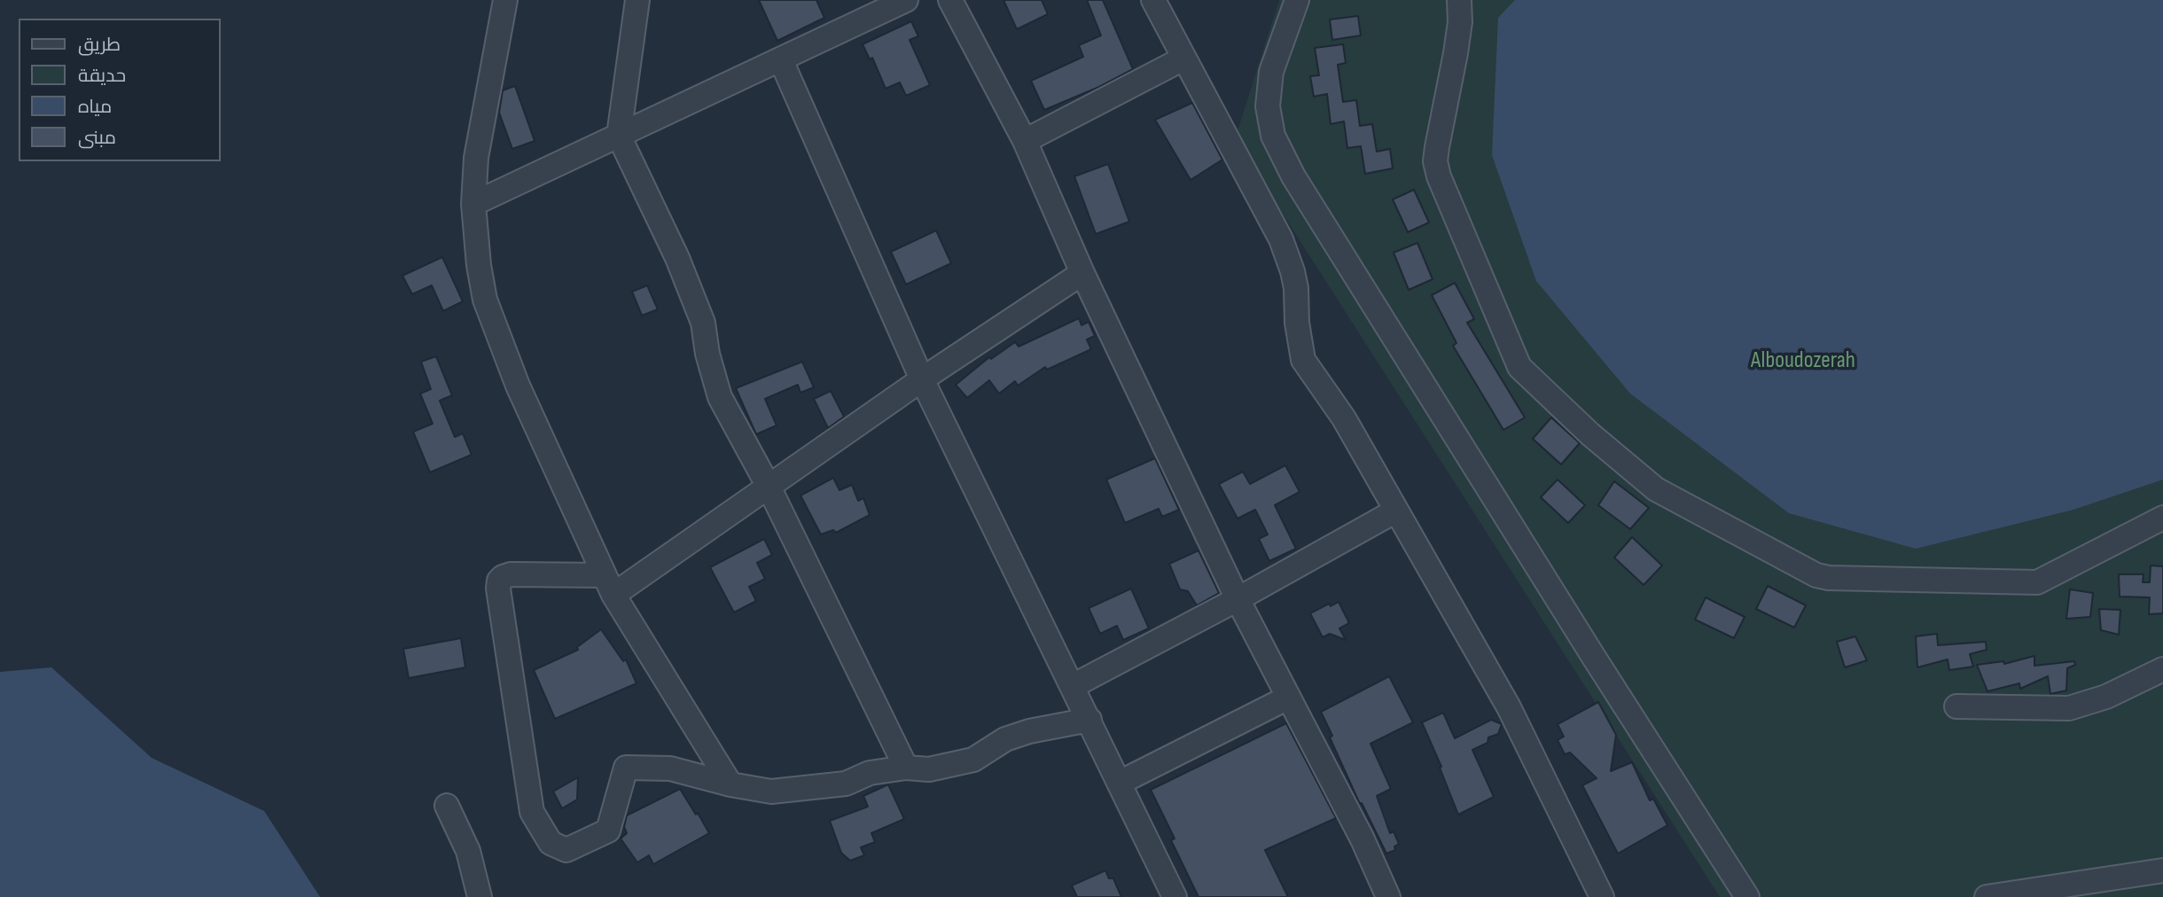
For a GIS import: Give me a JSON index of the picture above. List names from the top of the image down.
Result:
{
  "parks": ["Alboudozerah"],
  "legend": [
    "طريق",
    "حديقة",
    "مياه",
    "مبنى"
  ]
}
